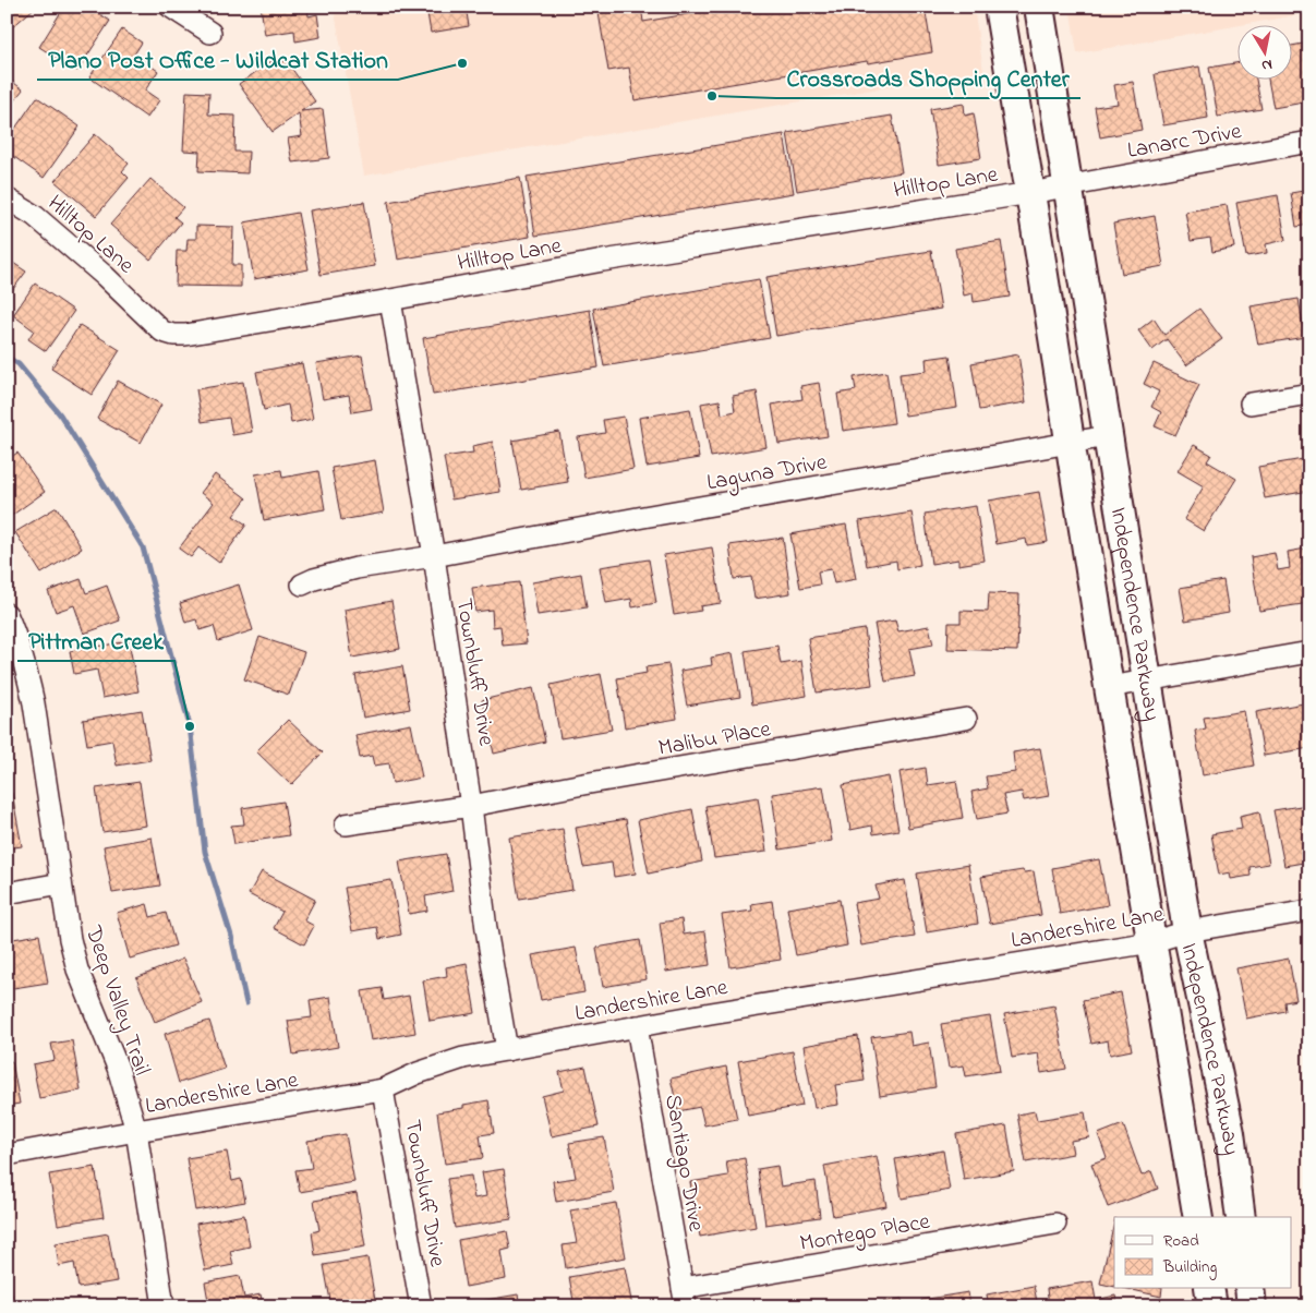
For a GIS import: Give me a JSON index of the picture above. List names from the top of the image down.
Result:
{
  "streets": {
    "main road": ["Independence Parkway"],
    "street": [
      "Lanarc Drive",
      "Hilltop Lane",
      "Laguna Drive",
      "Townbluff Drive",
      "Malibu Place",
      "Landershire Lane",
      "Deep Valley Trail",
      "Santiago Drive",
      "Montego Place"
    ]
  },
  "crossings": [
    ["Lanarc Drive", "Hilltop Lane"],
    ["Lanarc Drive", "Independence Parkway"],
    ["Hilltop Lane", "Independence Parkway"],
    ["Hilltop Lane", "Townbluff Drive"],
    ["Laguna Drive", "Independence Parkway"],
    ["Laguna Drive", "Townbluff Drive"],
    ["Independence Parkway", "Landershire Lane"],
    ["Townbluff Drive", "Malibu Place"],
    ["Townbluff Drive", "Landershire Lane"],
    ["Landershire Lane", "Deep Valley Trail"],
    ["Landershire Lane", "Santiago Drive"],
    ["Santiago Drive", "Montego Place"]
  ],
  "places": ["Plano Post Office - Wildcat Station", "Crossroads Shopping Center", "Pittman Creek"],
  "legend": ["Road", "Building"],
  "north": "bottom"
}
